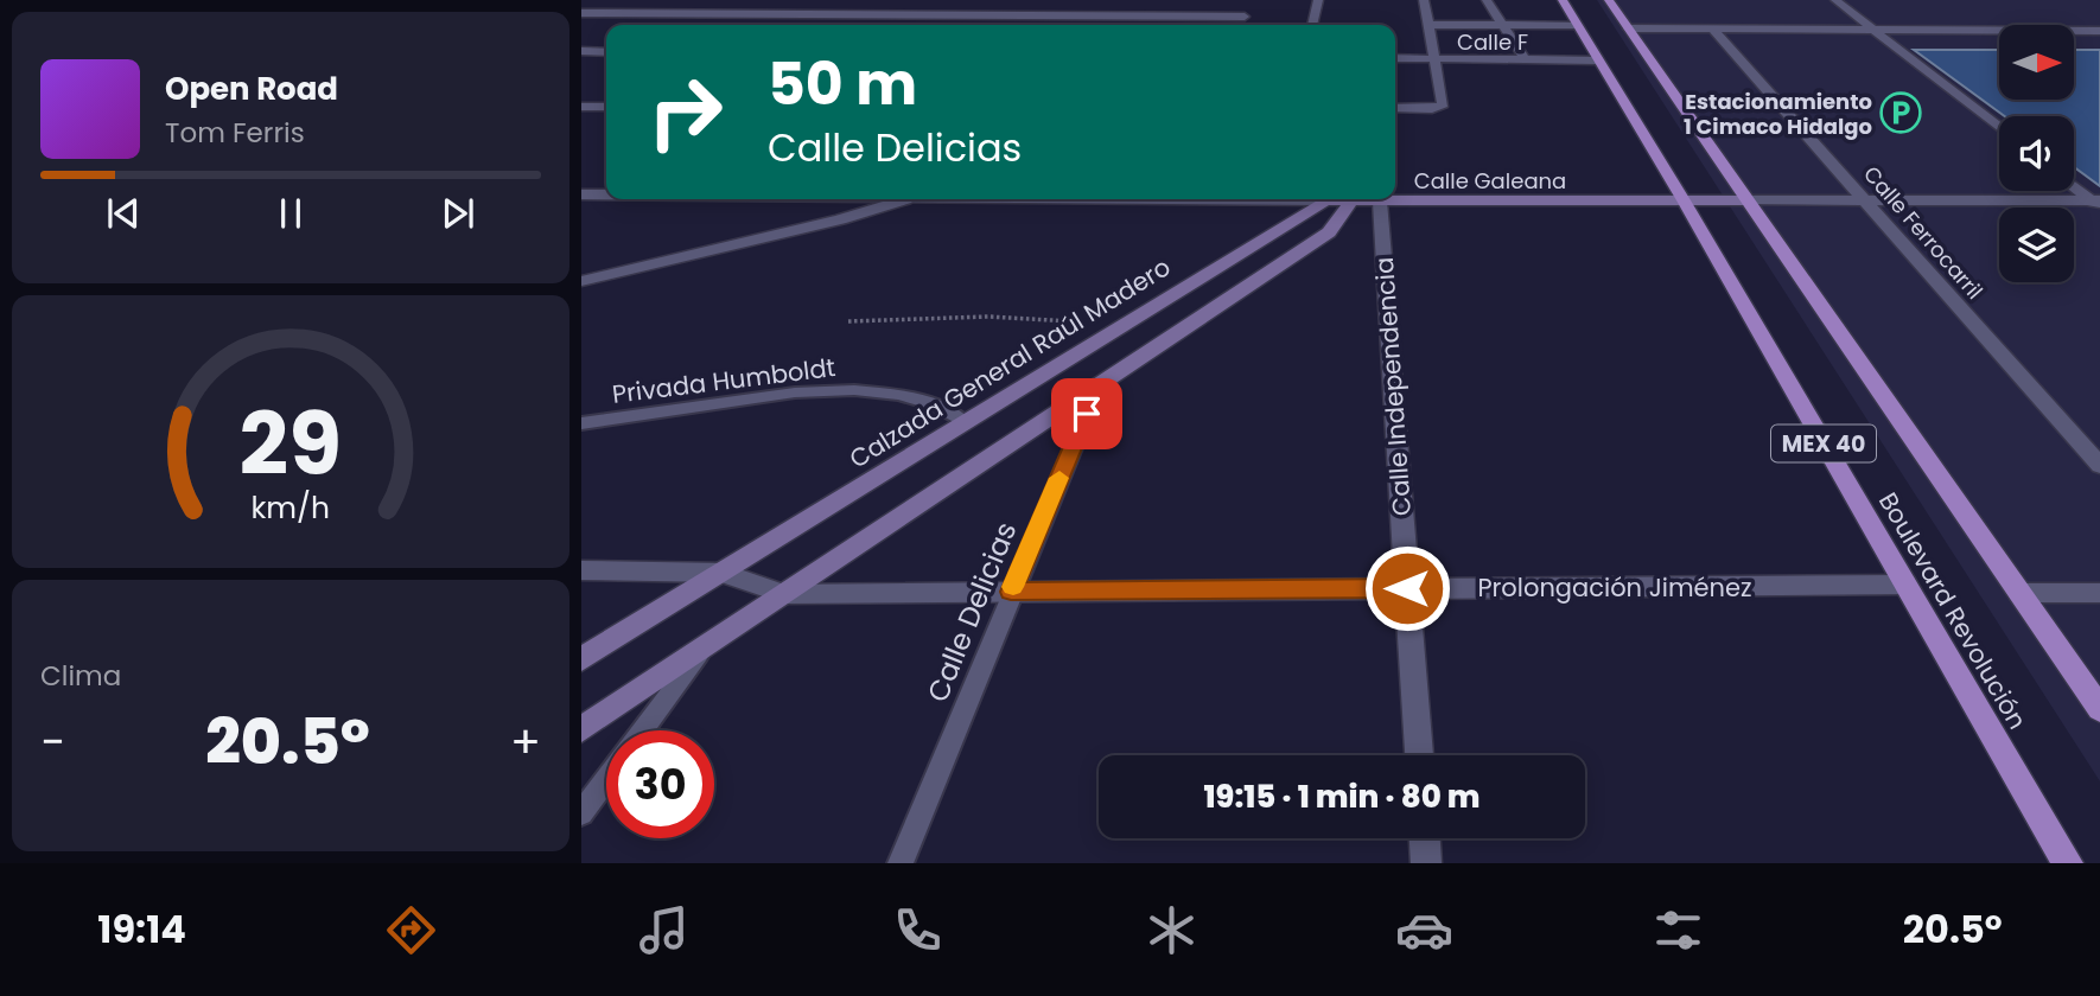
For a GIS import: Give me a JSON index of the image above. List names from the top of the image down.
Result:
{
  "streets": {
    "main road": [
      "Calle Galeana",
      "Calzada General Raúl Madero",
      "MEX 40",
      "Boulevard Revolución"
    ],
    "street": [
      "Calle F",
      "Calle Ferrocarril",
      "Calle Independencia",
      "Prolongación Jiménez"
    ],
    "lane": ["Privada Humboldt", "Calle Delicias"]
  },
  "crossings": [
    ["Calle F", "Boulevard Revolución"],
    ["Calle Galeana", "Calle Ferrocarril"],
    ["Calle Galeana", "Calzada General Raúl Madero"],
    ["Calle Galeana", "Calle Independencia"],
    ["Calle Galeana", "MEX 40"],
    ["Calle Galeana", "Boulevard Revolución"],
    ["Calzada General Raúl Madero", "Privada Humboldt"],
    ["Calzada General Raúl Madero", "Prolongación Jiménez"],
    ["Calle Independencia", "Prolongación Jiménez"],
    ["Prolongación Jiménez", "Boulevard Revolución"],
    ["Prolongación Jiménez", "Calle Delicias"]
  ],
  "places": {
    "parking": ["Estacionamiento 1 Cimaco Hidalgo"]
  },
  "north": "right",
  "page": {
    "turn": ["50 m", "Calle Delicias"],
    "song": ["Open Road", "Tom Ferris"],
    "tile": "Clima",
    "heat": ["−", "20.5°", "+"],
    "limit": "30",
    "trip": "19:15 · 1 min · 80 m",
    "tabs": ["19:14", "20.5°"],
    "gauge": ["29", "km/h"]
  }
}
